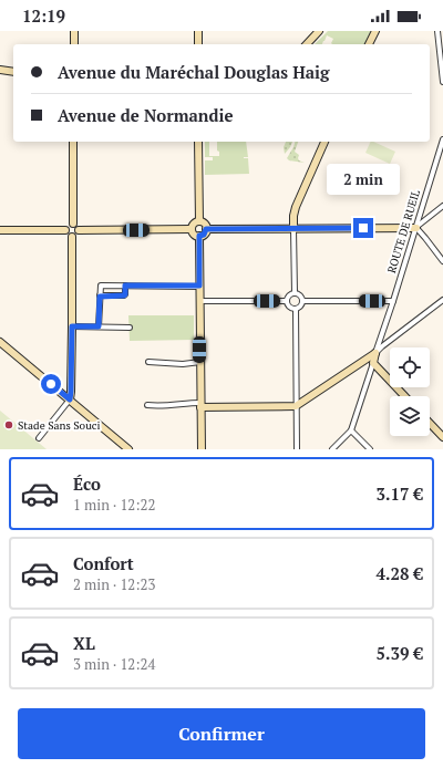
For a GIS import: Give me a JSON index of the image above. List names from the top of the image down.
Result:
{
  "streets": {
    "street": ["ROUTE DE RUEIL"]
  },
  "places": ["Stade Sans Souci"],
  "page": {
    "status": "12:19",
    "banner": ["Avenue du Maréchal Douglas Haig", "Avenue de Normandie"],
    "bubble": "2 min",
    "list": [
      {
        "name": "Éco",
        "note": "1 min · 12:22",
        "value": "3.17 €"
      },
      {
        "name": "Confort",
        "note": "2 min · 12:23",
        "value": "4.28 €"
      },
      {
        "name": "XL",
        "note": "3 min · 12:24",
        "value": "5.39 €"
      }
    ],
    "buttons": "Confirmer"
  }
}
